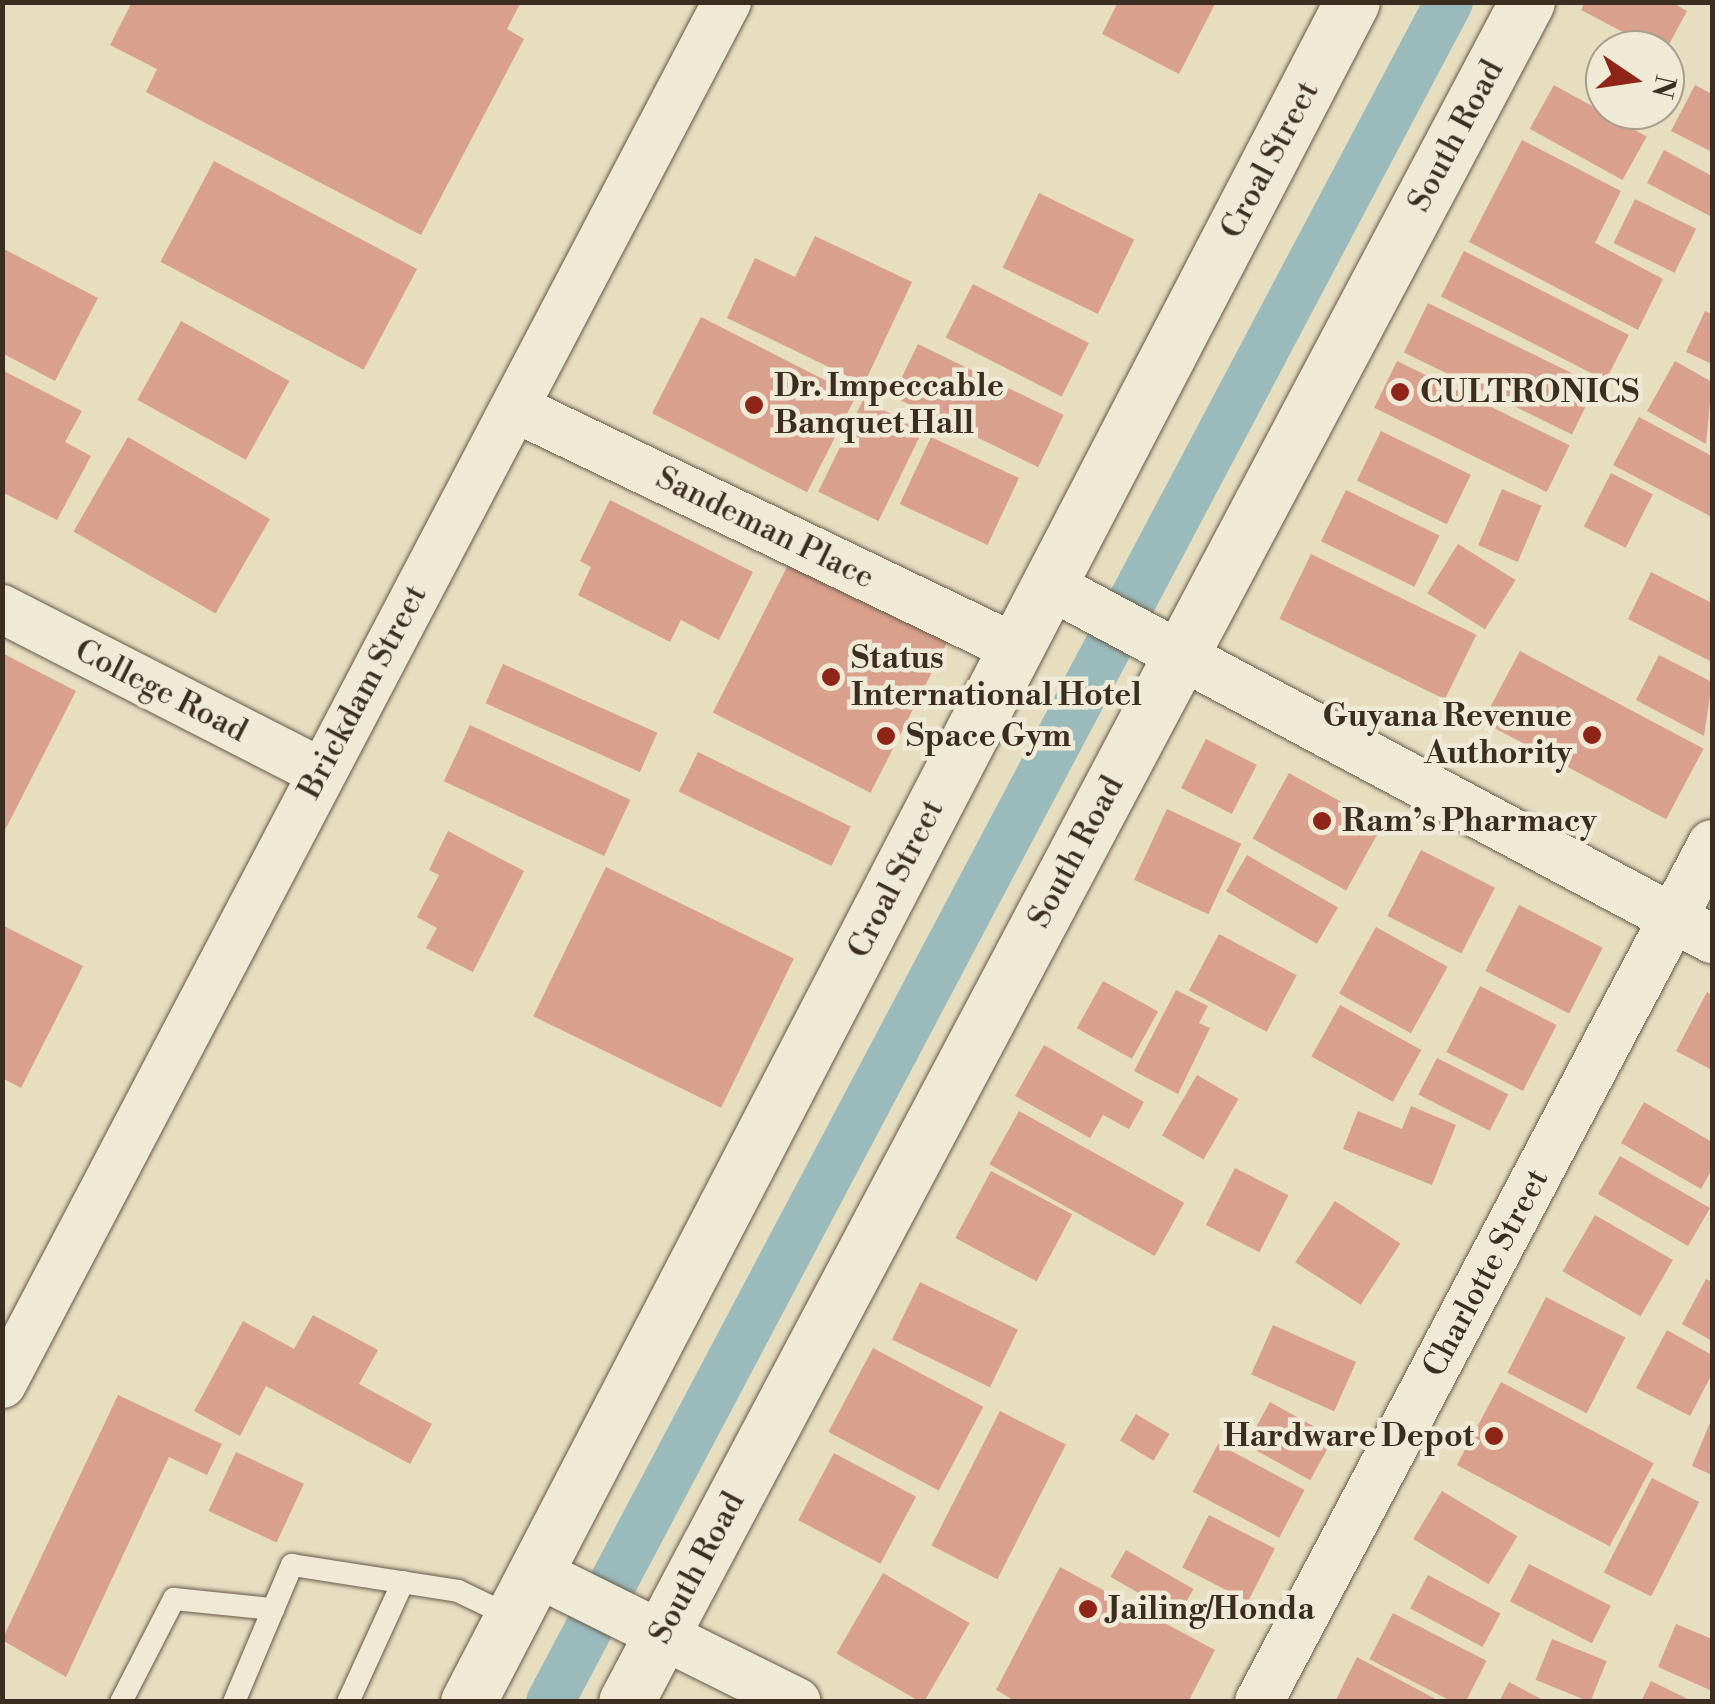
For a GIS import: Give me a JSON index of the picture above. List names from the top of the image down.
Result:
{
  "streets": {
    "street": [
      "South Road",
      "Croal Street",
      "Sandeman Place",
      "College Road",
      "Brickdam Street",
      "Charlotte Street"
    ]
  },
  "crossings": [
    ["Croal Street", "Sandeman Place"],
    ["Sandeman Place", "Brickdam Street"],
    ["College Road", "Brickdam Street"]
  ],
  "places": [
    "CULTRONICS",
    "Dr. Impeccable Banquet Hall",
    "Status International Hotel",
    "Guyana Revenue Authority",
    "Space Gym",
    "Ram’s Pharmacy",
    "Hardware Depot",
    "Jailing/Honda"
  ],
  "north": "right"
}
